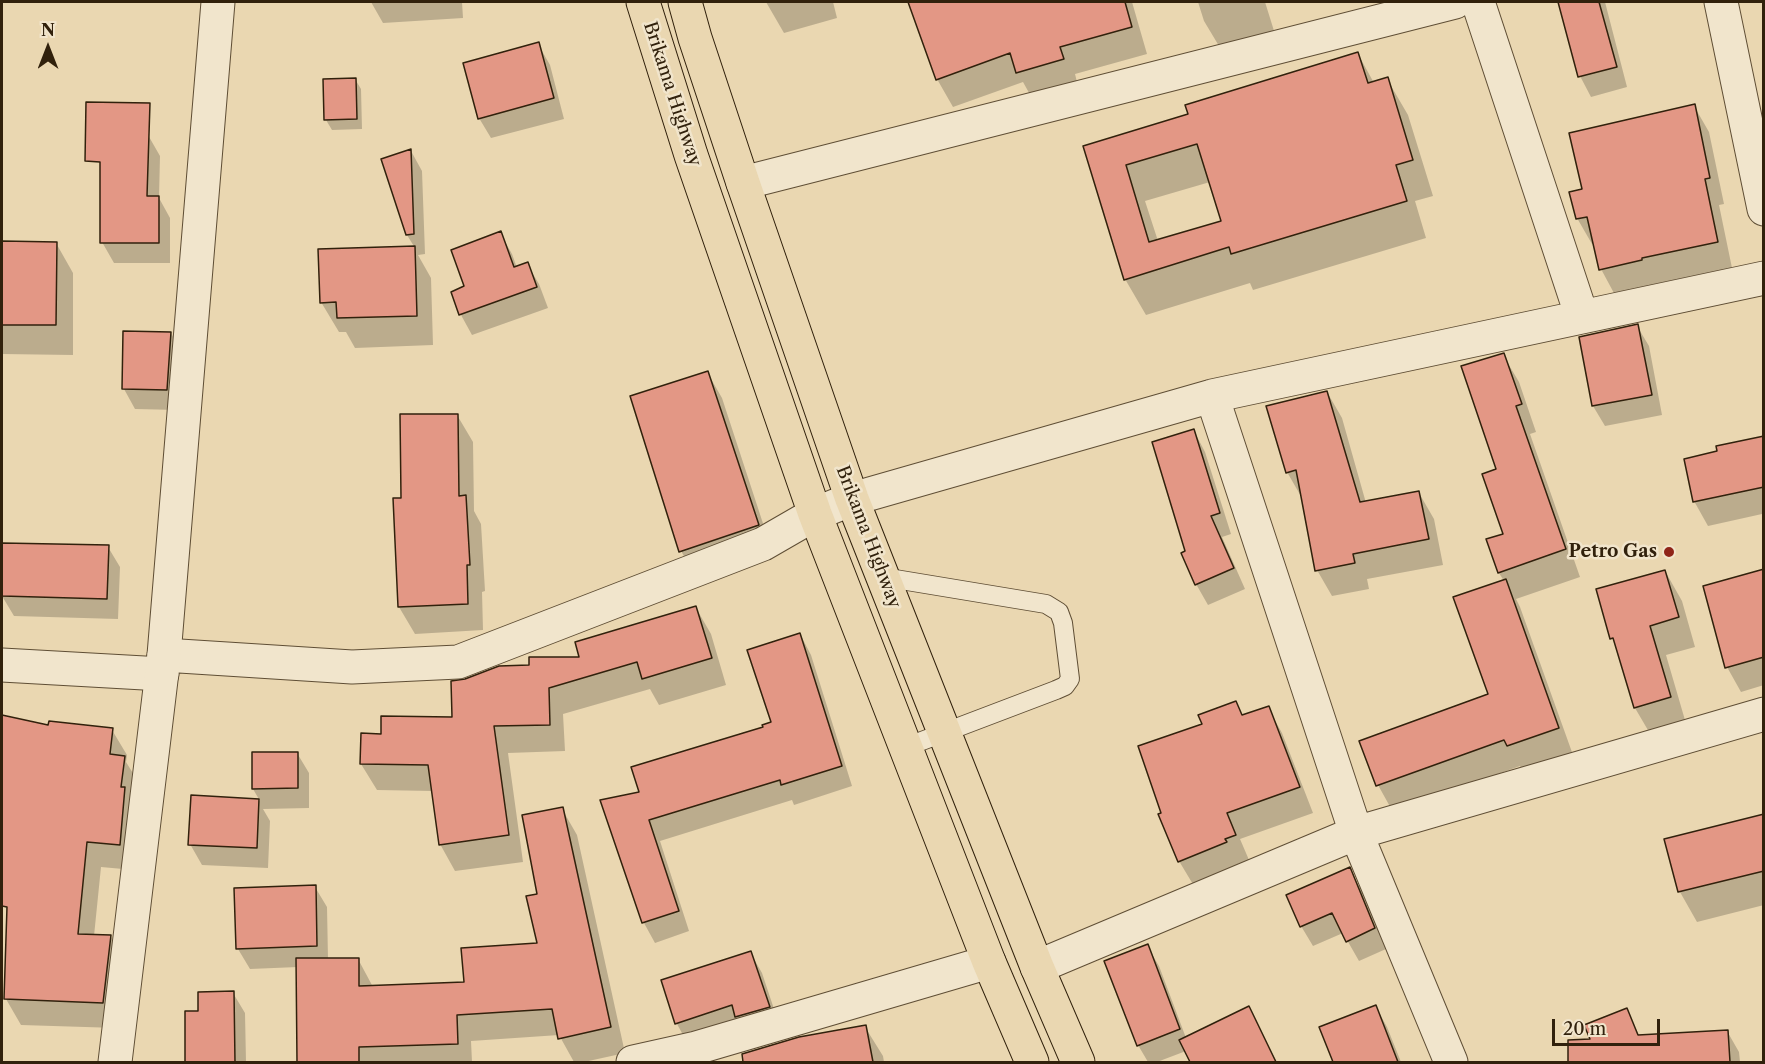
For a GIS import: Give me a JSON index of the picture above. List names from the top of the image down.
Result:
{
  "streets": {
    "highway": ["Brikama Highway"]
  },
  "places": ["Petro Gas"],
  "scale_bar": "20 m",
  "north": "top"
}
